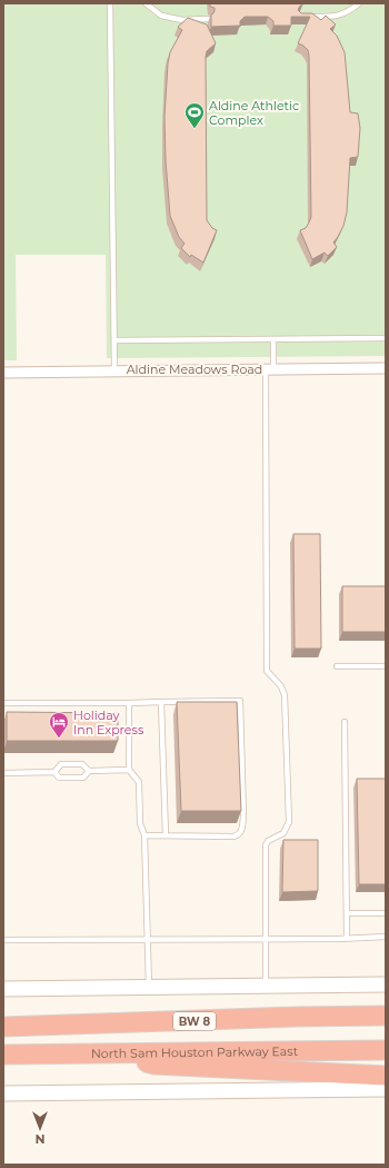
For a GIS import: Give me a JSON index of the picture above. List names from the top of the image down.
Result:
{
  "streets": {
    "highway": ["BW 8", "North Sam Houston Parkway East"],
    "street": ["Aldine Meadows Road"]
  },
  "places": {
    "sports": ["Aldine Athletic Complex"],
    "hotel": ["Holiday Inn Express"]
  },
  "north": "bottom"
}
